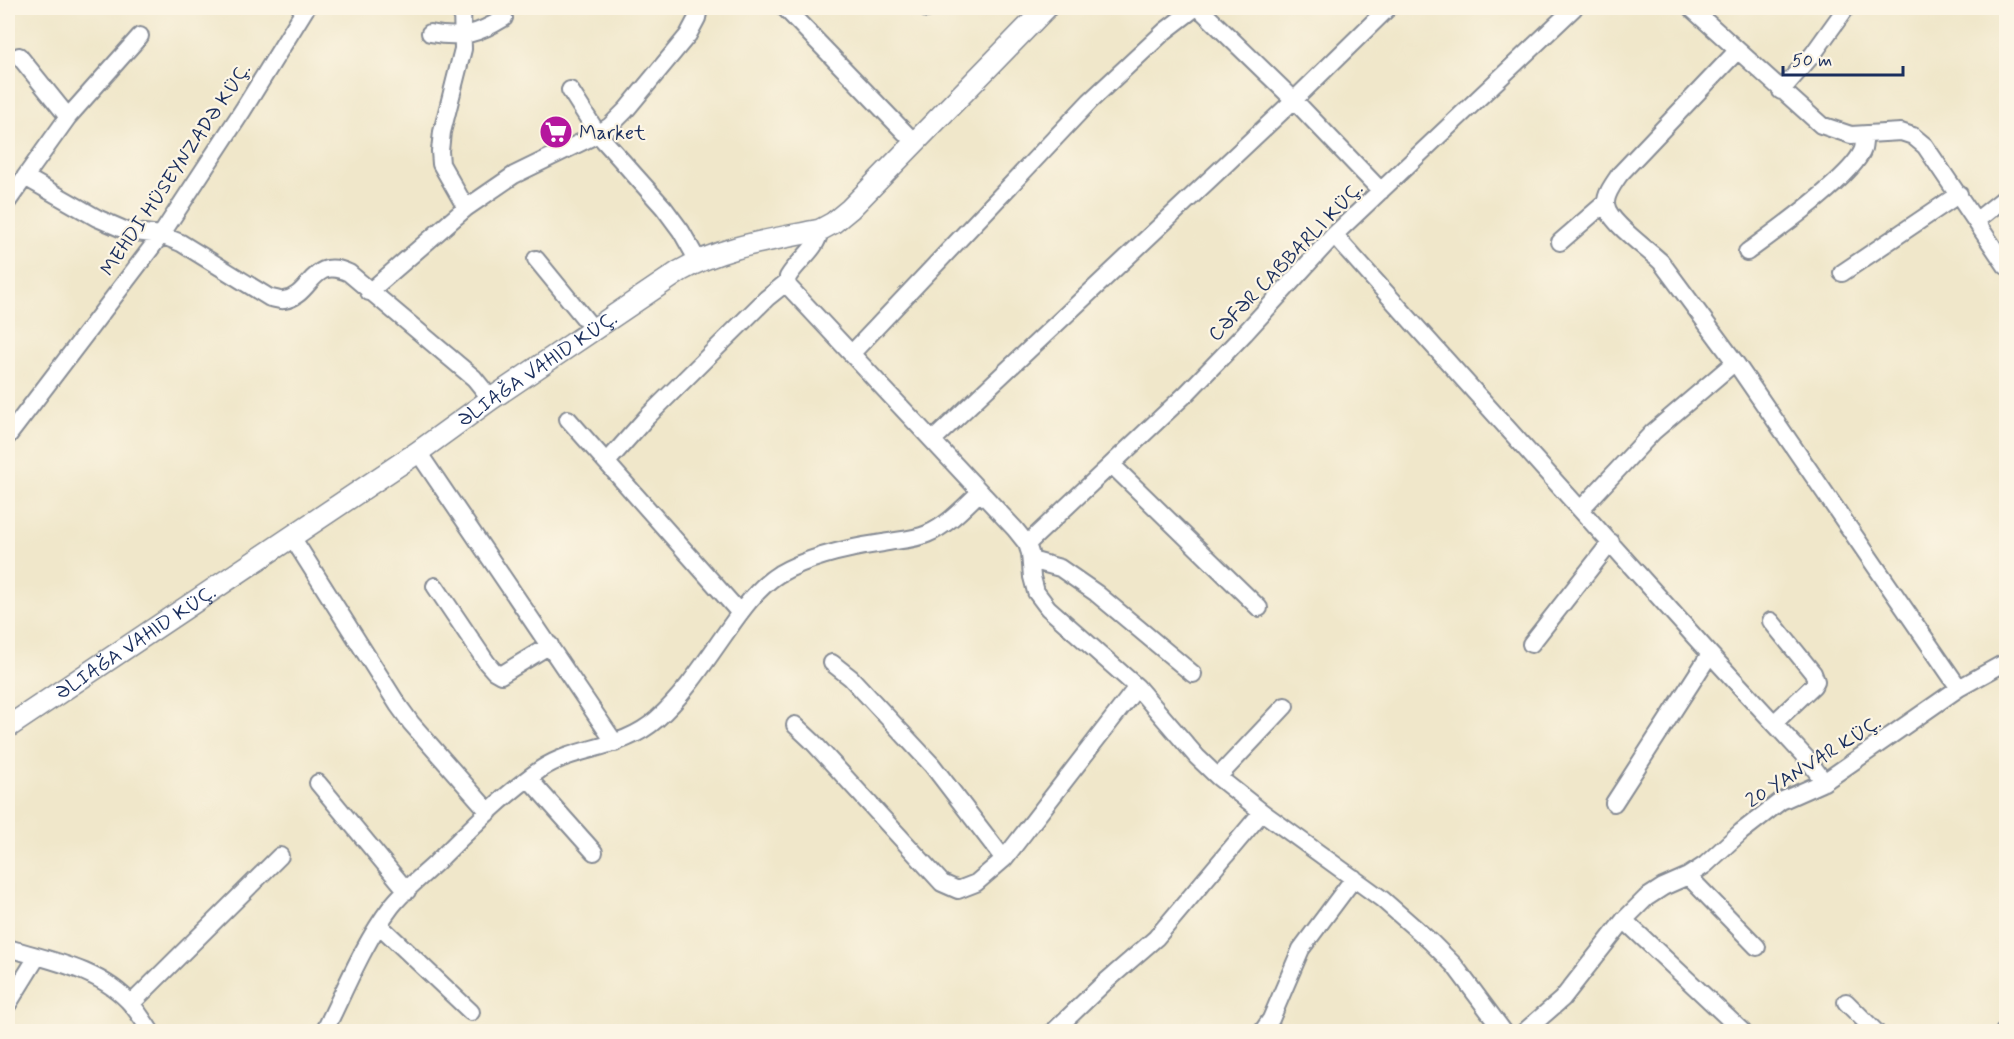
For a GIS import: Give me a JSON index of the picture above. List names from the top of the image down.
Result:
{
  "streets": {
    "street": ["MEHDI HÜSEYNZADƏ KÜÇ.", "ƏLIAĞA VAHID KÜÇ.", "20 YANVAR KÜÇ."]
  },
  "places": {
    "supermarket": ["Market"]
  },
  "scale_bar": "50 m"
}
